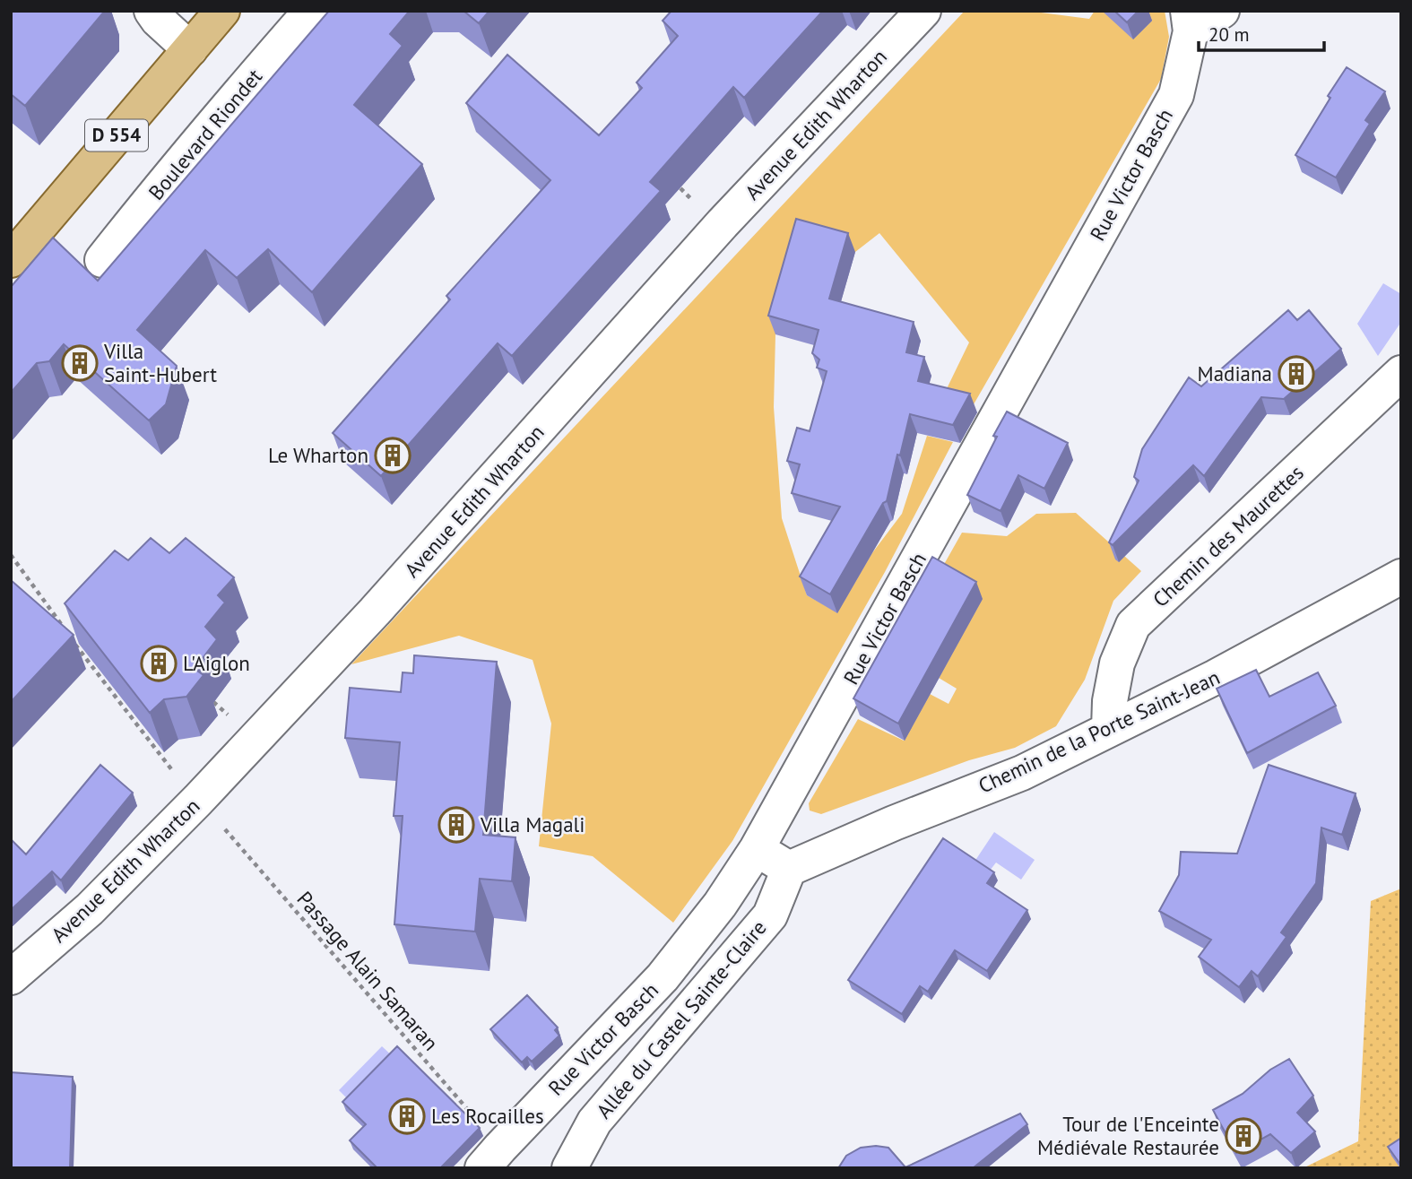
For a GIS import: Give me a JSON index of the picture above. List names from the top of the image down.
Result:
{
  "streets": {
    "main road": ["D 554"],
    "street": [
      "Avenue Edith Wharton",
      "Boulevard Riondet",
      "Rue Victor Basch",
      "Chemin des Maurettes",
      "Chemin de la Porte Saint-Jean",
      "Allée du Castel Sainte-Claire"
    ],
    "path": ["Passage Alain Samaran"]
  },
  "crossings": [
    ["Rue Victor Basch", "Passage Alain Samaran"],
    ["Chemin des Maurettes", "Chemin de la Porte Saint-Jean"],
    ["Chemin de la Porte Saint-Jean", "Allée du Castel Sainte-Claire"]
  ],
  "places": {
    "building": [
      "Villa Saint-Hubert",
      "Madiana",
      "Le Wharton",
      "L'Aiglon",
      "Villa Magali",
      "Les Rocailles",
      "Tour de l'Enceinte Médiévale Restaurée"
    ]
  },
  "scale_bar": "20 m"
}
